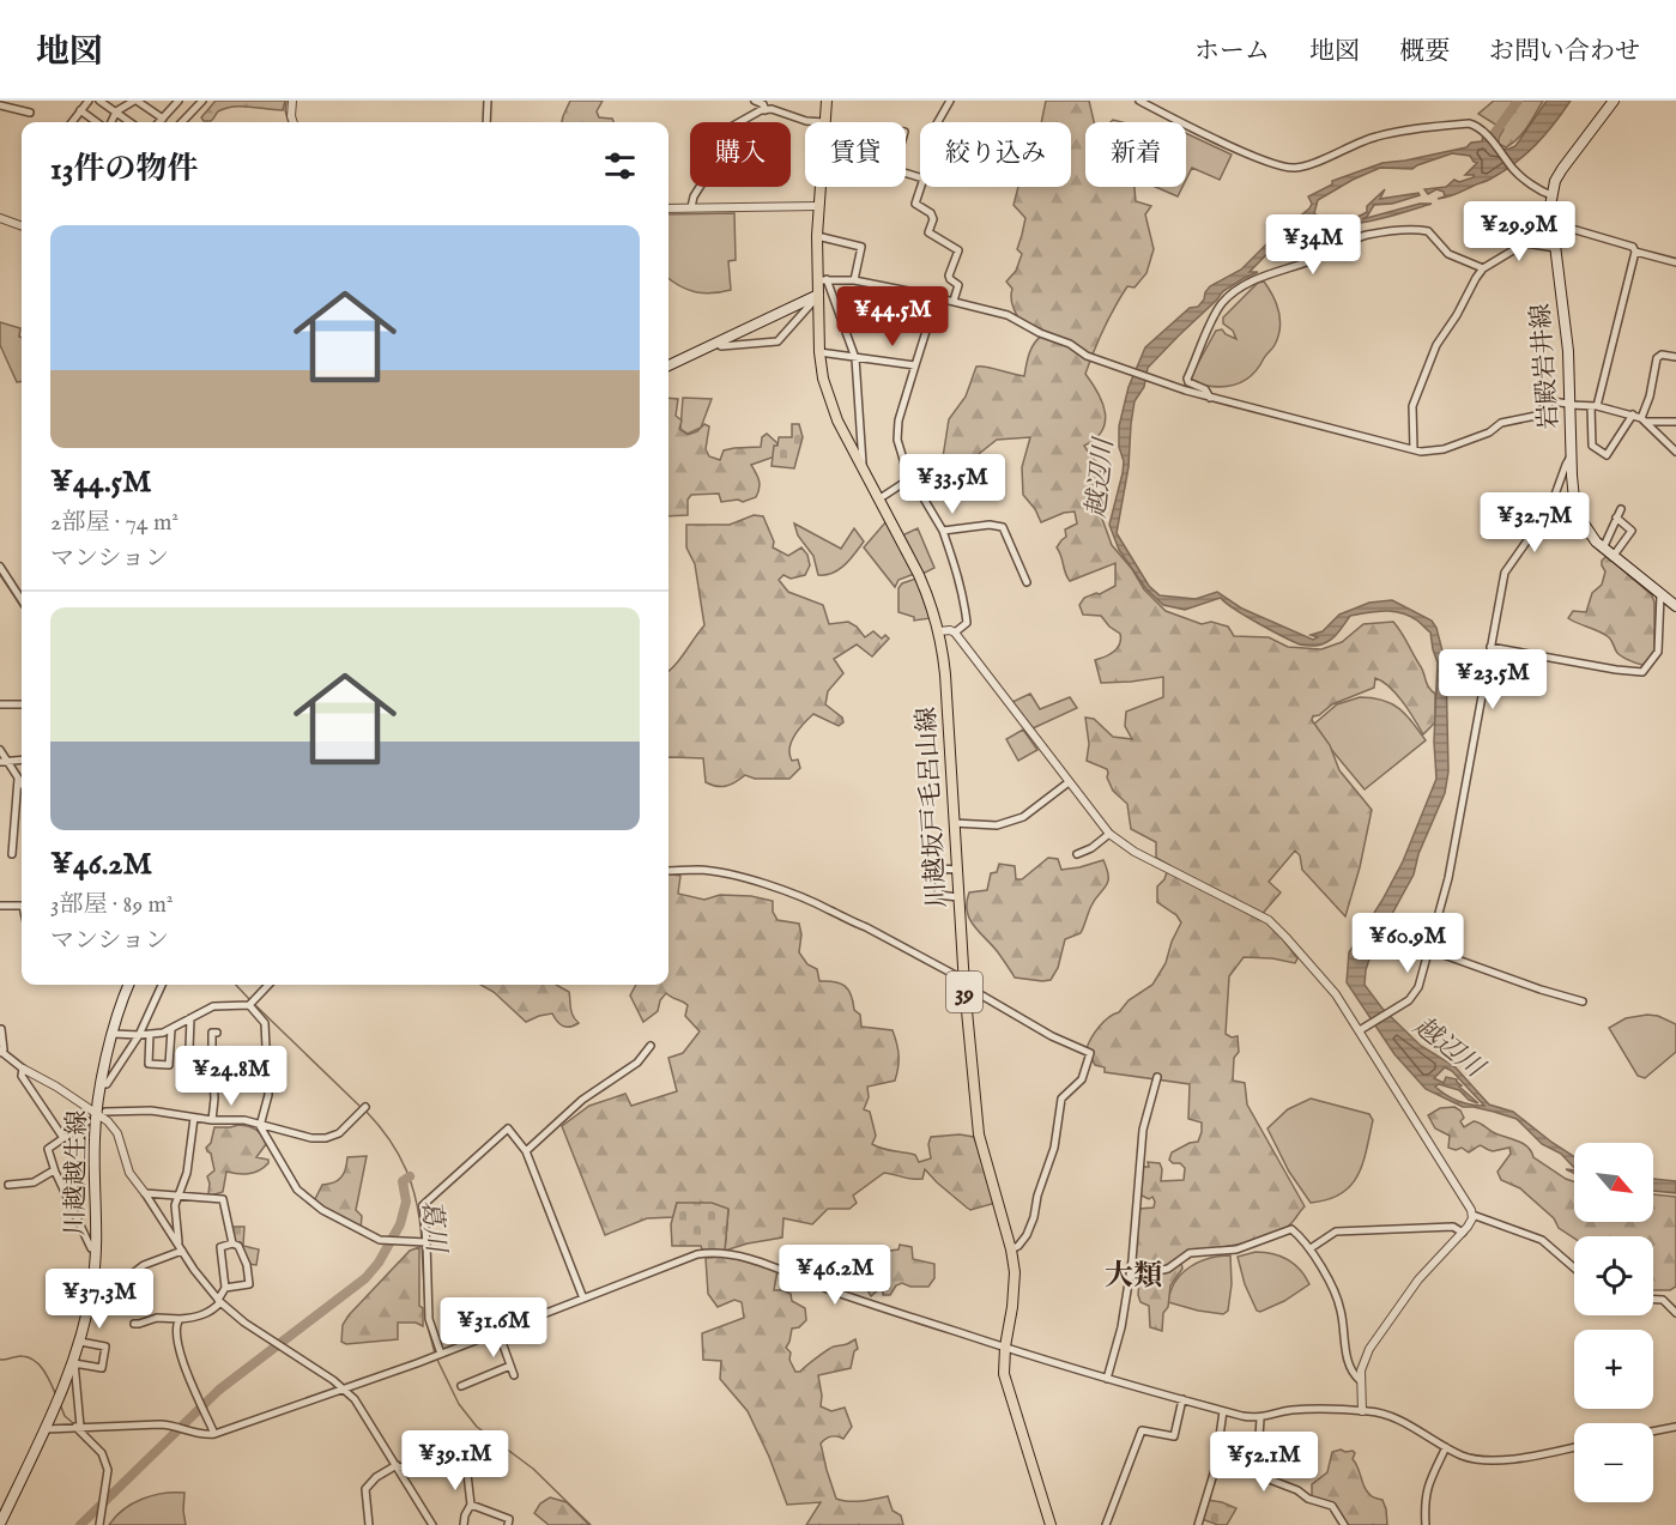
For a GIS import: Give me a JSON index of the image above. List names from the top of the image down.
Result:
{
  "streets": {
    "main road": [
      "岩殿岩井線",
      "川越坂戸毛呂山線",
      "39",
      "川越越生線"
    ]
  },
  "districts": ["大類"],
  "water": ["越辺川", "葛川"],
  "north": "bottom right",
  "page": {
    "header": "地図",
    "nav": [
      "ホーム",
      "地図",
      "概要",
      "お問い合わせ"
    ],
    "chip": [
      "購入",
      "賃貸",
      "絞り込み",
      "新着"
    ],
    "heading": "13件の物件",
    "price": [
      "¥29.9M",
      "¥34M",
      "¥44.5M",
      "¥33.5M",
      "¥32.7M",
      "¥23.5M",
      "¥60.9M",
      "¥24.8M",
      "¥46.2M",
      "¥37.3M",
      "¥31.6M",
      "¥39.1M",
      "¥52.1M"
    ],
    "list": [
      {
        "name": "¥44.5M",
        "note": "2部屋 · 74 m² · マンション"
      },
      {
        "name": "¥46.2M",
        "note": "3部屋 · 89 m² · マンション"
      }
    ],
    "map_buttons": ["+", "−"]
  }
}
